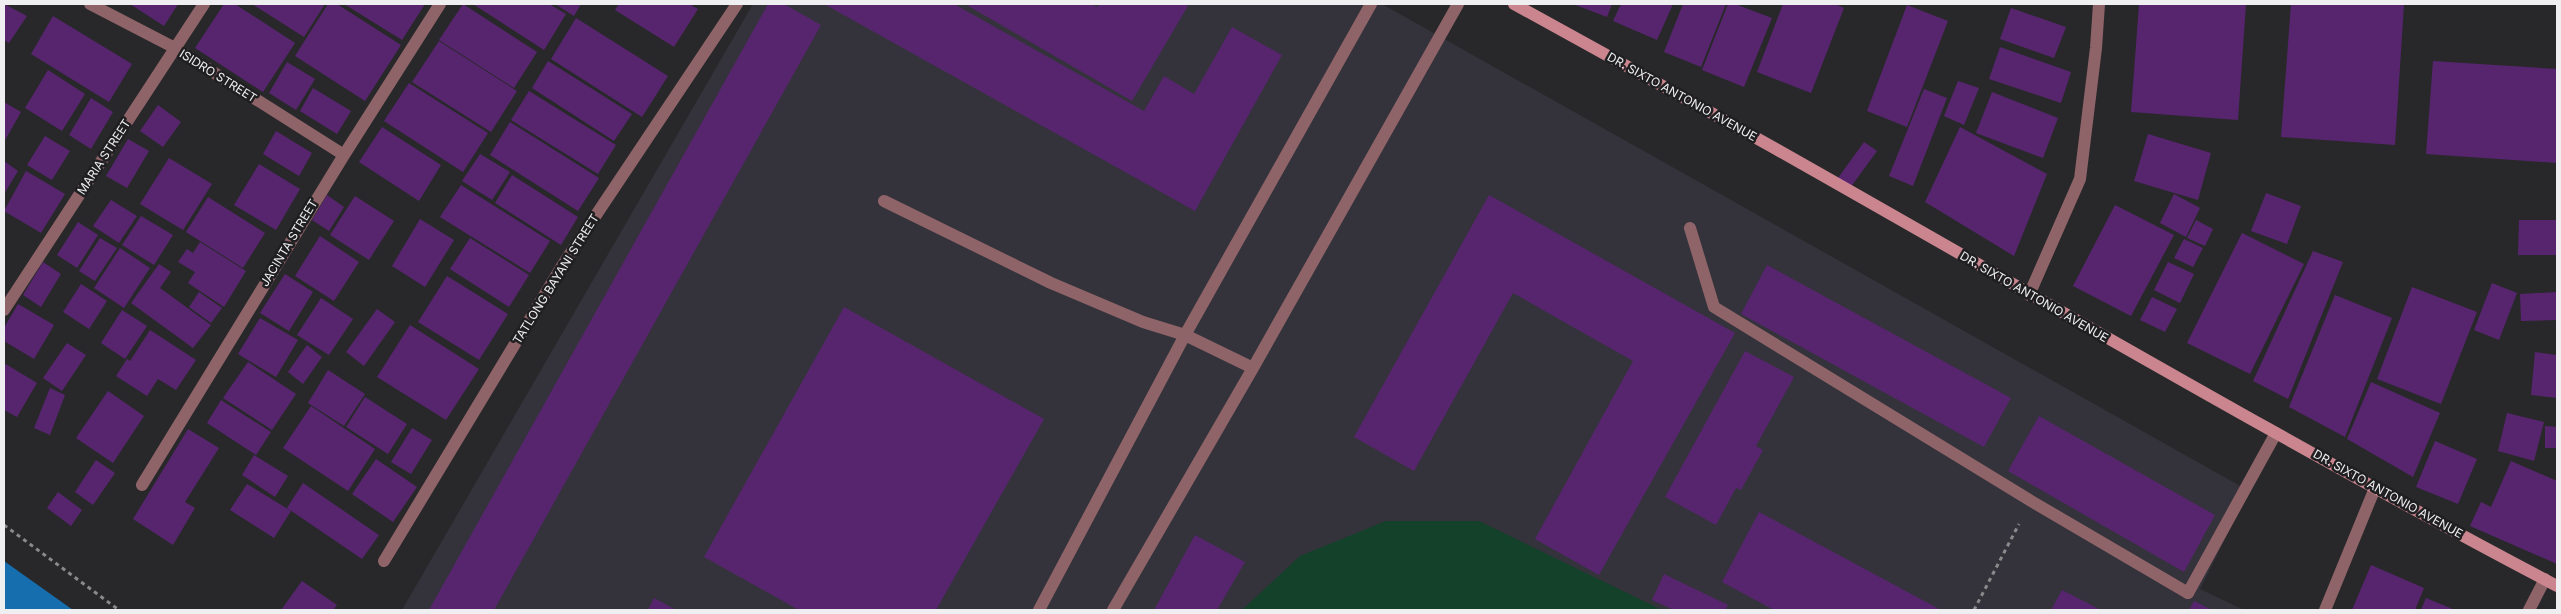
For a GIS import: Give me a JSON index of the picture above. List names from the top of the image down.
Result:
{
  "streets": {
    "main road": ["DR. SIXTO ANTONIO AVENUE"],
    "street": [
      "ISIDRO STREET",
      "MARIA STREET",
      "JACINTA STREET",
      "TATLONG BAYANI STREET"
    ]
  },
  "crossings": [
    ["ISIDRO STREET", "MARIA STREET"],
    ["ISIDRO STREET", "JACINTA STREET"]
  ]
}
